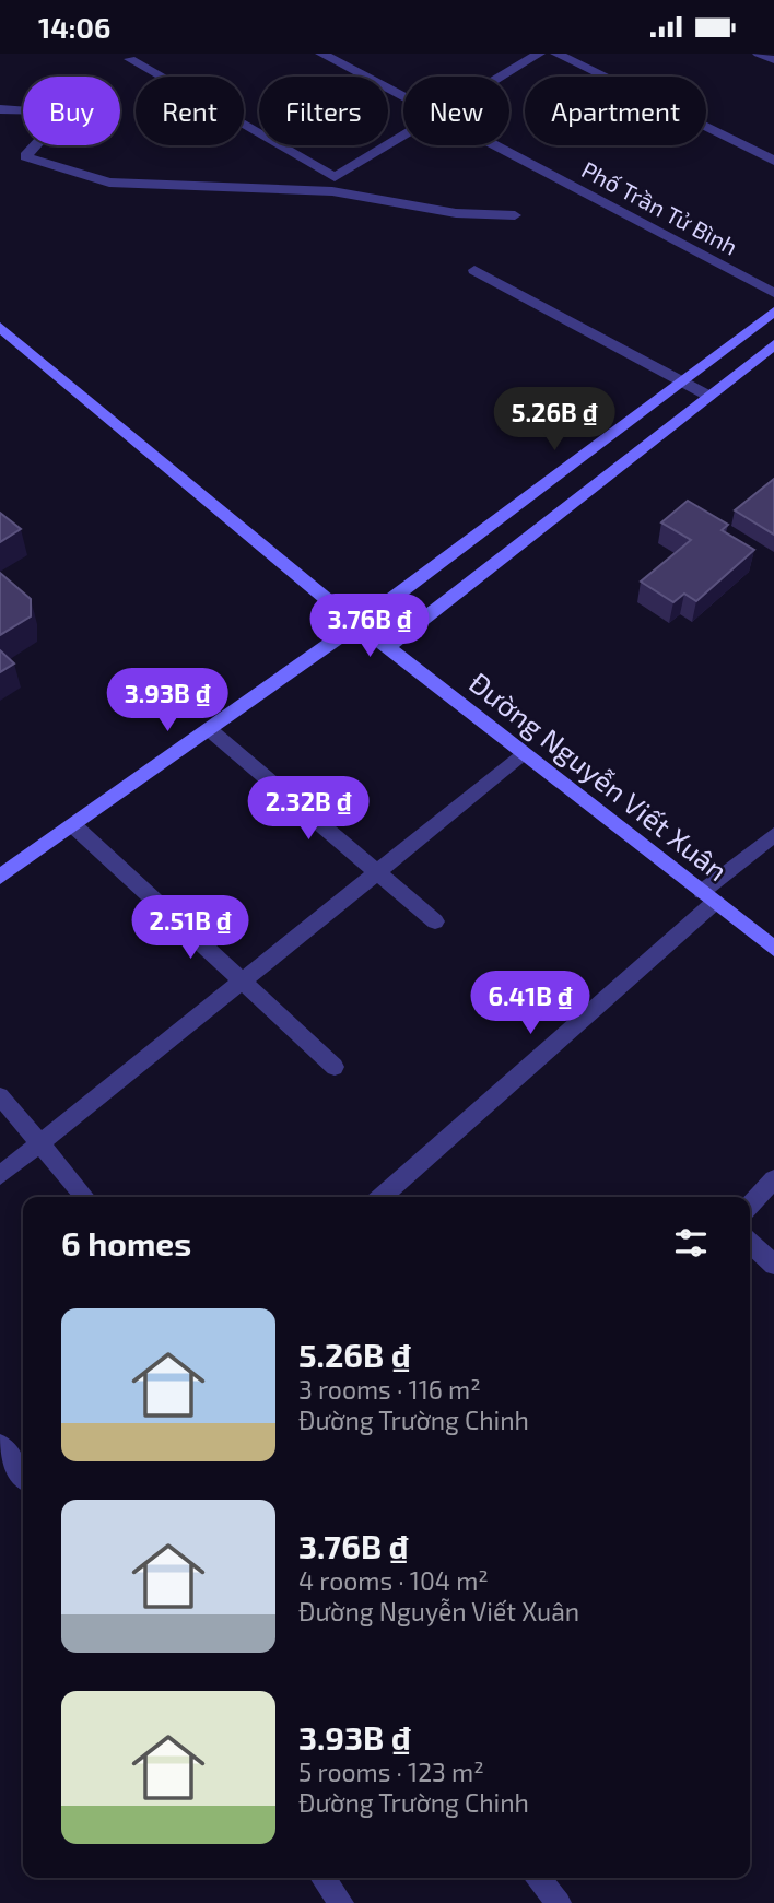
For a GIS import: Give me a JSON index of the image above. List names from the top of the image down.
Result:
{
  "streets": {
    "street": ["Phố Trần Tử Bình", "Đường Nguyễn Viết Xuân"]
  },
  "page": {
    "status": "14:06",
    "chip": [
      "Buy",
      "Rent",
      "Filters",
      "New",
      "Apartment"
    ],
    "price": [
      "5.26B ₫",
      "3.76B ₫",
      "3.93B ₫",
      "2.32B ₫",
      "2.51B ₫",
      "6.41B ₫"
    ],
    "heading": "6 homes",
    "list": [
      {
        "name": "5.26B ₫",
        "note": "3 rooms · 116 m² · Đường Trường Chinh"
      },
      {
        "name": "3.76B ₫",
        "note": "4 rooms · 104 m² · Đường Nguyễn Viết Xuân"
      },
      {
        "name": "3.93B ₫",
        "note": "5 rooms · 123 m² · Đường Trường Chinh"
      }
    ]
  }
}
